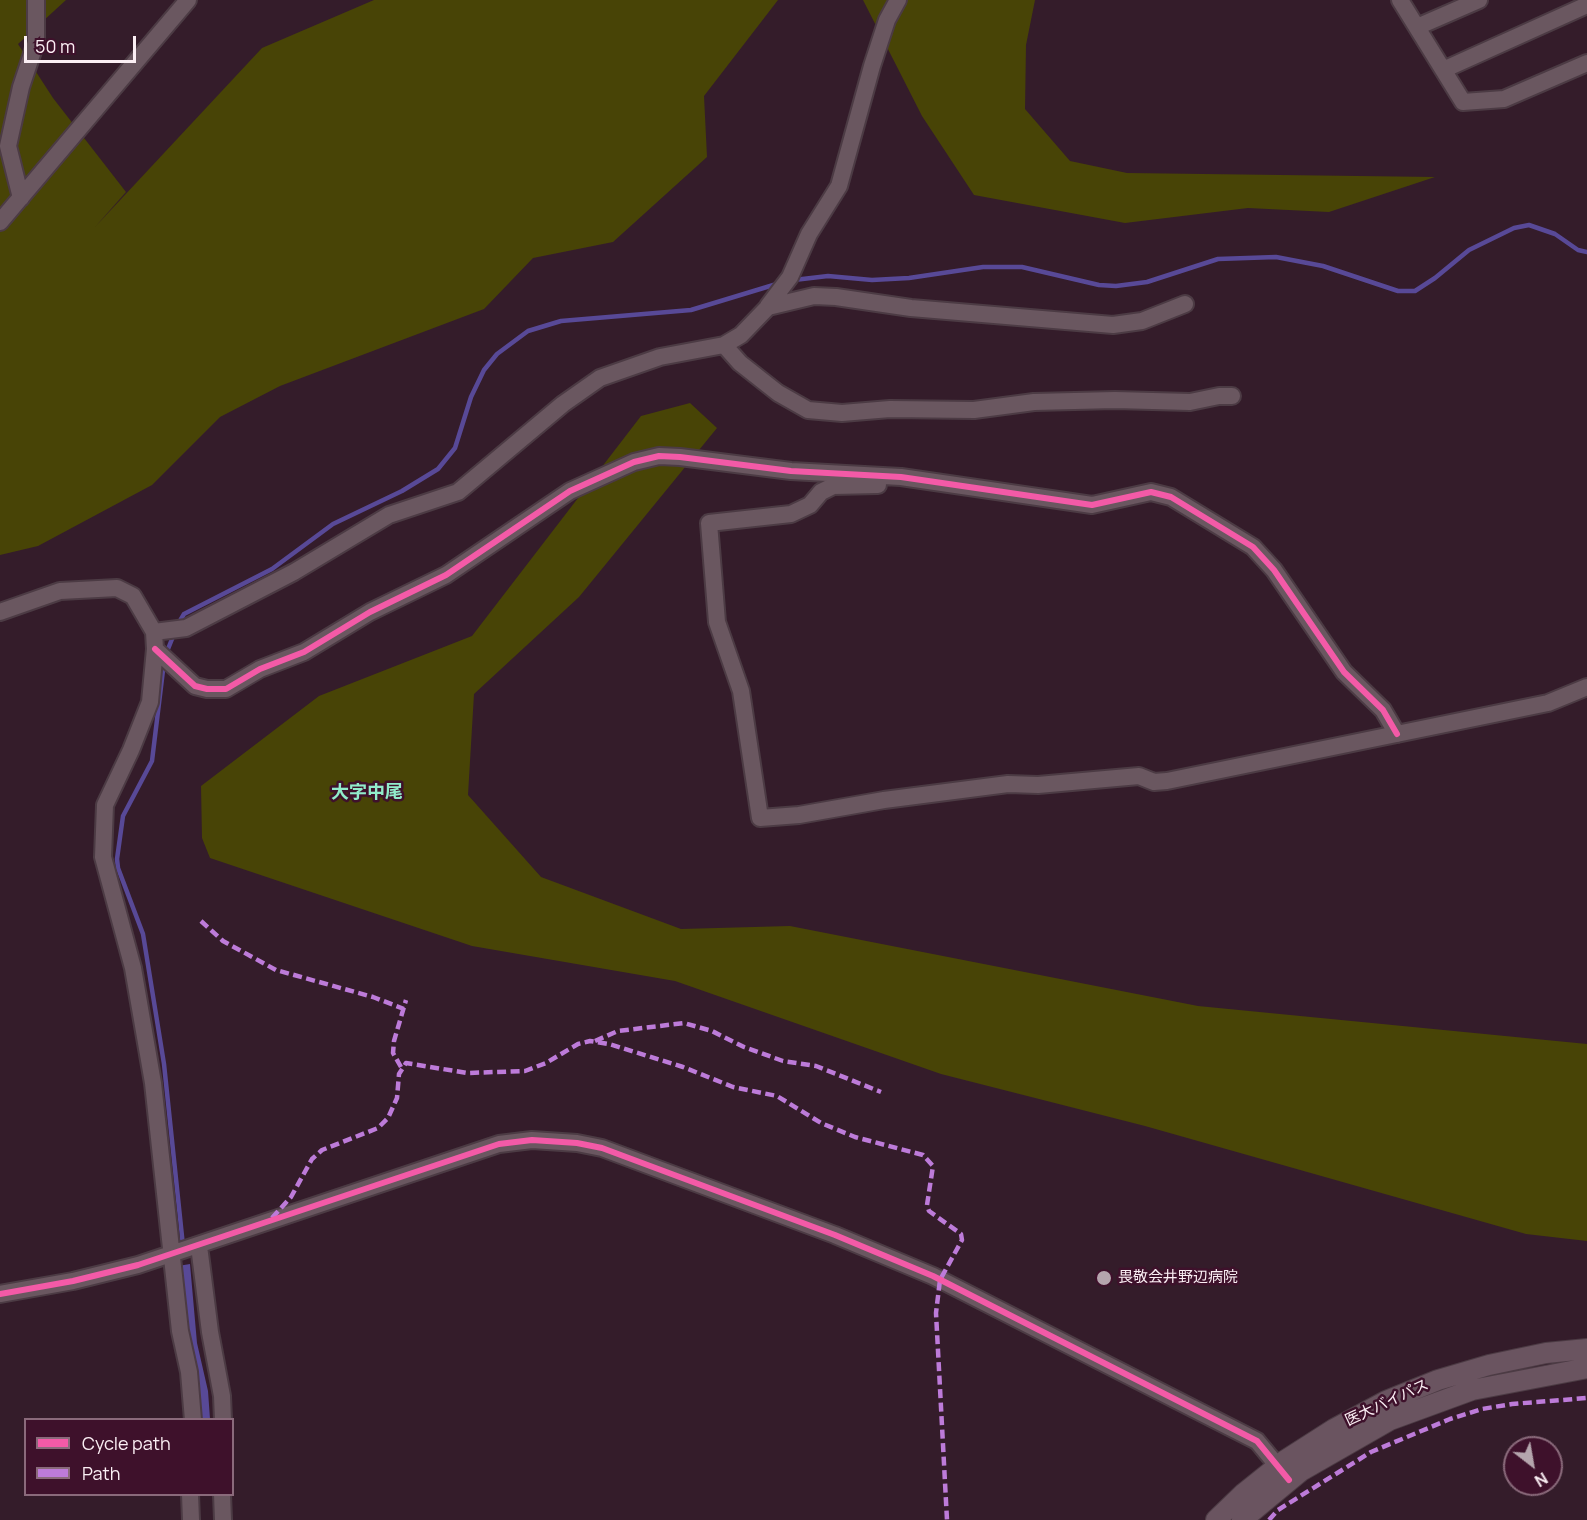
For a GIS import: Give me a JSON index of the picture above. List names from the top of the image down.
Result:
{
  "streets": {
    "main road": ["医大バイパス"]
  },
  "districts": ["大字中尾"],
  "places": ["畏敬会井野辺病院"],
  "legend": ["Cycle path", "Path"],
  "scale_bar": "50 m",
  "north": "bottom right"
}
